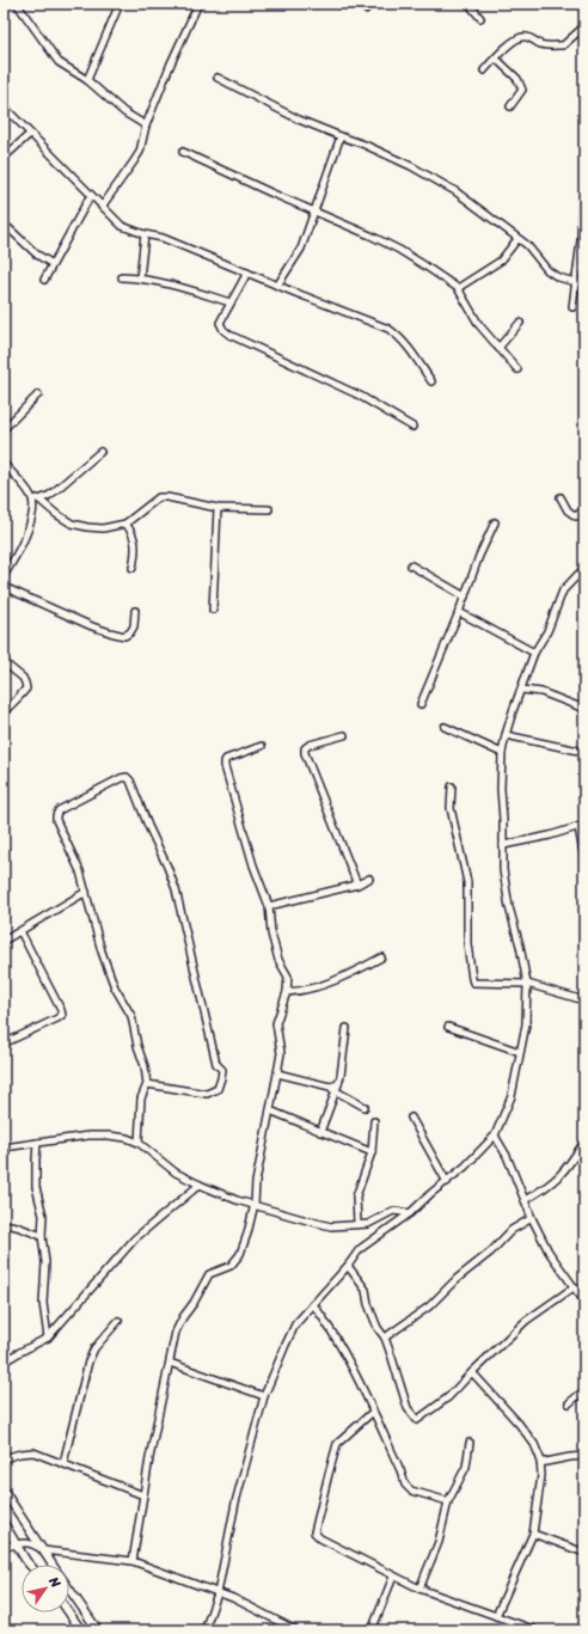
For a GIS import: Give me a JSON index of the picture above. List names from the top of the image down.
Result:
{
  "north": "top right"
}
